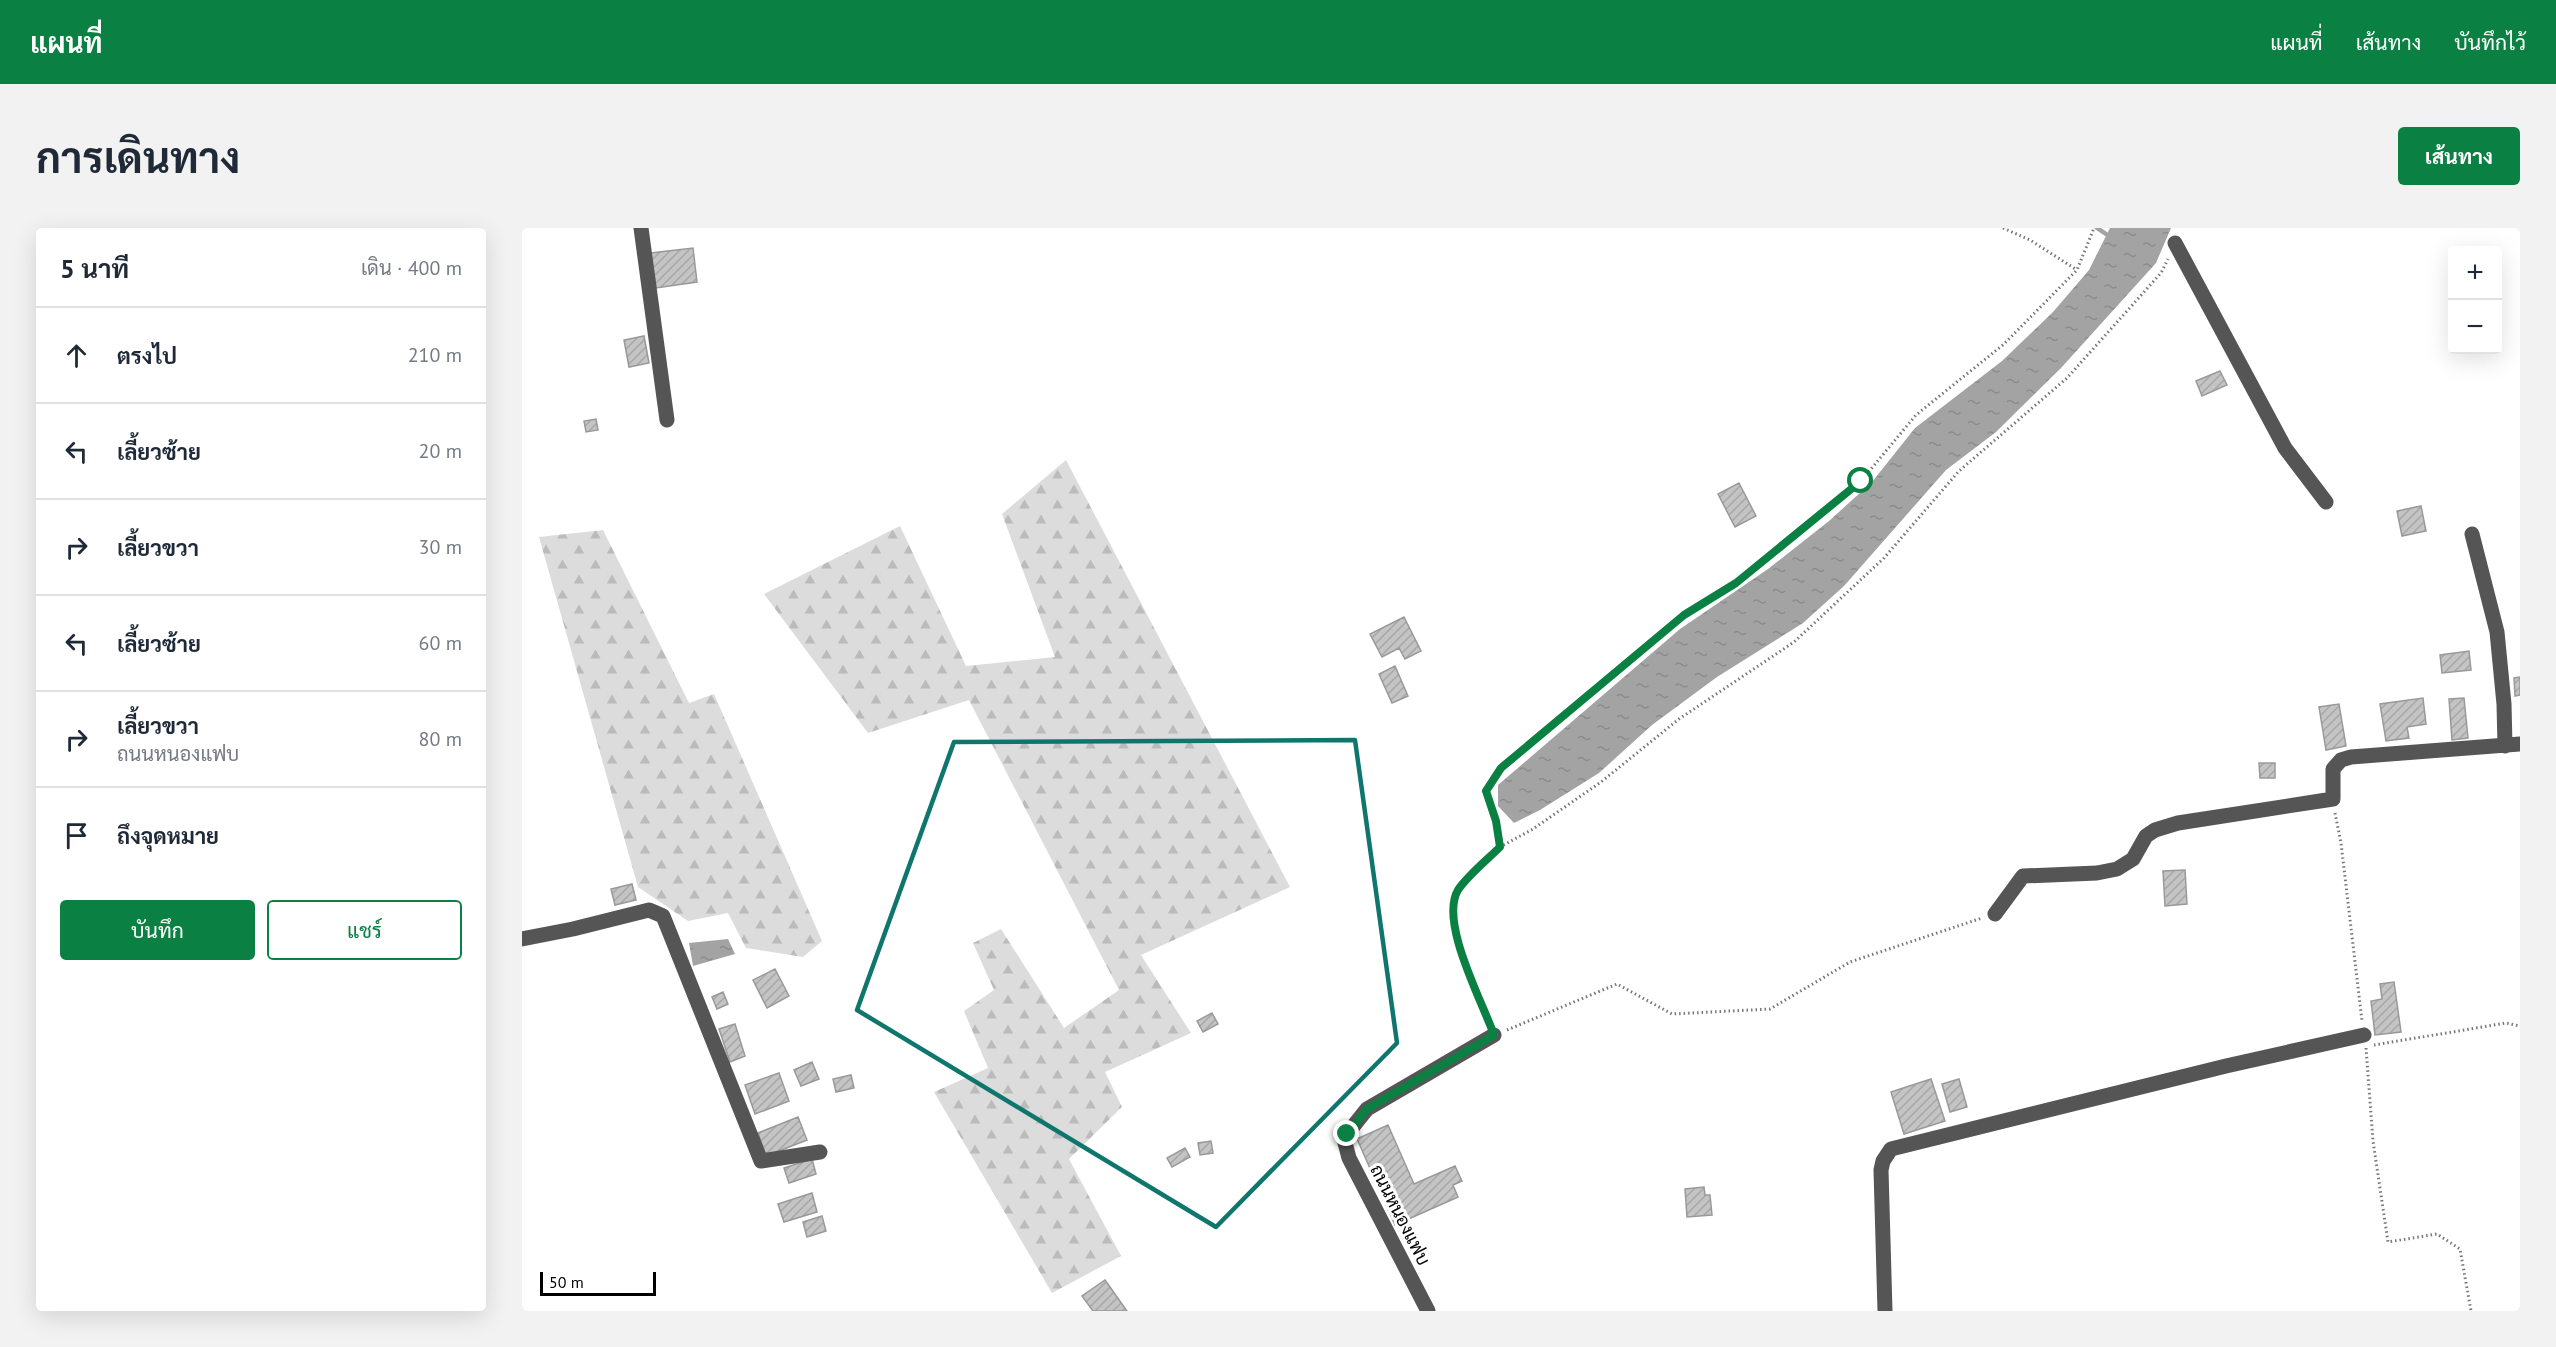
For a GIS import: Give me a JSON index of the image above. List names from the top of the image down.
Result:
{
  "streets": {
    "street": ["ถนนหนองแฟบ"]
  },
  "scale_bar": "50 m",
  "page": {
    "header": "แผนที่",
    "nav": ["แผนที่", "เส้นทาง", "บันทึกไว้"],
    "buttons": [
      "เส้นทาง",
      ["บันทึก", "แชร์"]
    ],
    "title": "การเดินทาง",
    "heading": ["5 นาที", "เดิน · 400 m"],
    "map_buttons": ["+", "−"],
    "list": [
      ["ตรงไป", "210 m"],
      ["เลี้ยวซ้าย", "20 m"],
      ["เลี้ยวขวา", "30 m"],
      ["เลี้ยวซ้าย", "60 m"],
      ["เลี้ยวขวา", "ถนนหนองแฟบ", "80 m"],
      "ถึงจุดหมาย"
    ],
    "scale": "50 m"
  }
}
